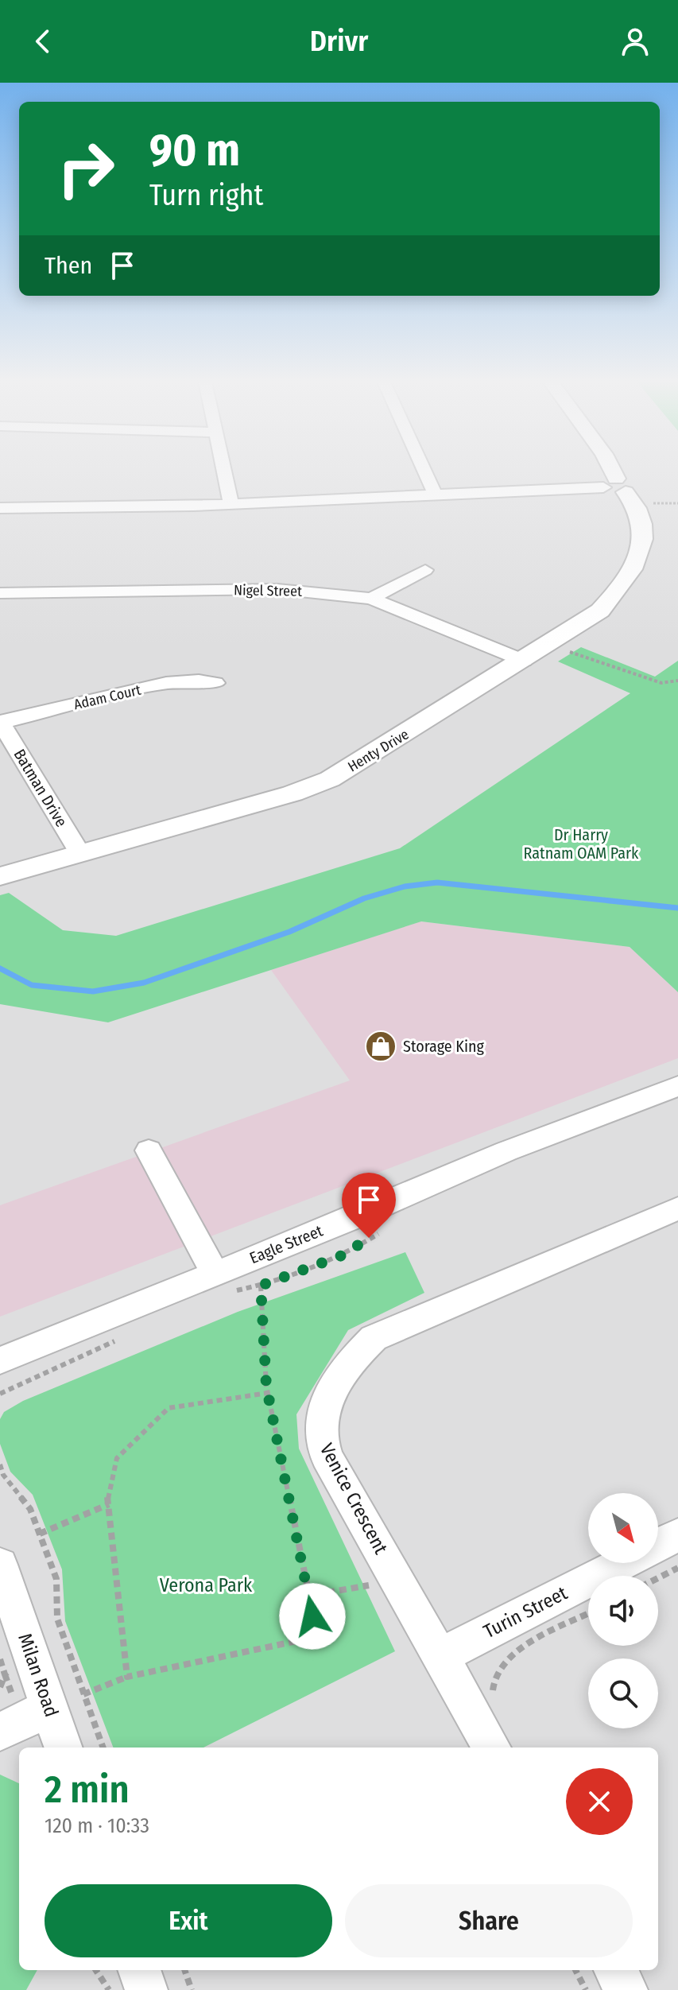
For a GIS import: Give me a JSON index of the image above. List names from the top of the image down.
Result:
{
  "streets": {
    "street": [
      "Nigel Street",
      "Adam Court",
      "Henty Drive",
      "Batman Drive",
      "Eagle Street",
      "Venice Crescent",
      "Turin Street",
      "Milan Road"
    ]
  },
  "crossings": [
    ["Nigel Street", "Henty Drive"],
    ["Adam Court", "Batman Drive"],
    ["Henty Drive", "Batman Drive"],
    ["Venice Crescent", "Turin Street"]
  ],
  "parks": ["Dr Harry Ratnam OAM Park", "Verona Park"],
  "places": {
    "shop": ["Storage King"]
  },
  "north": "bottom right",
  "page": {
    "header": "Drivr",
    "turn": ["90 m", "Turn right"],
    "then": "Then",
    "heading": ["2 min", "120 m · 10:33"],
    "buttons": ["Exit", "Share"]
  }
}
